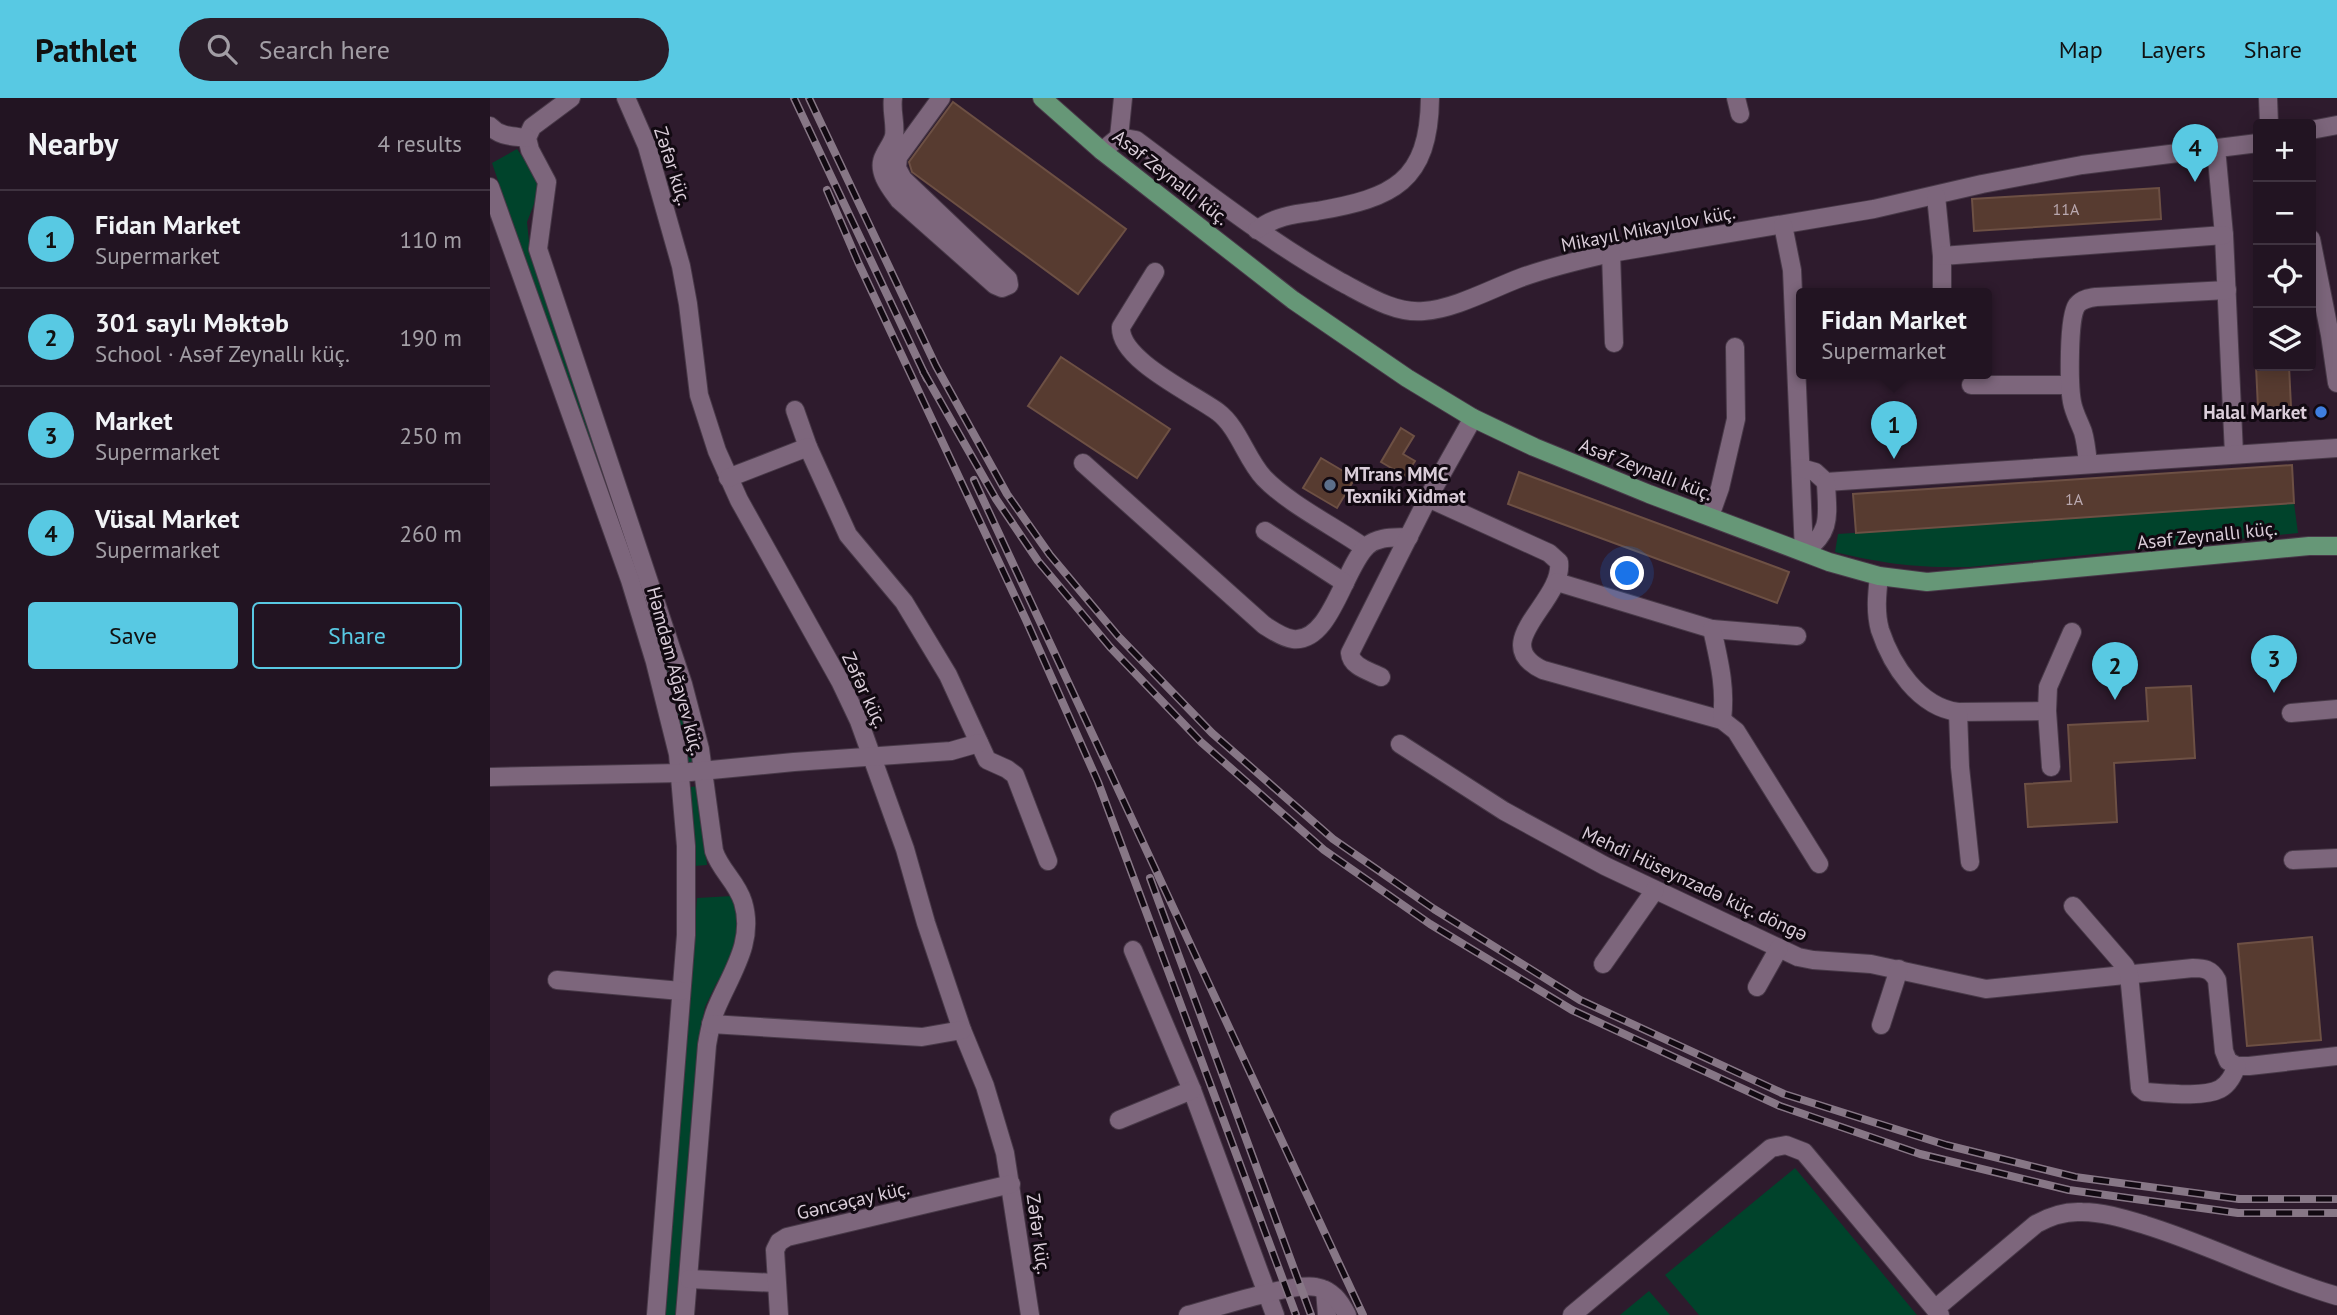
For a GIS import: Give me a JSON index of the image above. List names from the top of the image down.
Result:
{
  "streets": {
    "main road": ["Asəf Zeynallı küç."],
    "street": [
      "Zəfər küç.",
      "Mikayıl Mikayılov küç.",
      "Həmdəm Ağayev küç.",
      "Mehdi Hüseynzadə küç. döngə",
      "Gəncəçay küç."
    ]
  },
  "crossings": [
    ["Zəfər küç.", "Gəncəçay küç."]
  ],
  "places": ["Halal Market", "MTrans MMC Texniki Xidmət"],
  "house_numbers": ["11A", "1A"],
  "page": {
    "header": "Pathlet",
    "search": "Search here",
    "nav": ["Map", "Layers", "Share"],
    "heading": ["Nearby", "4 results"],
    "map_buttons": ["+", "−"],
    "pins": [
      "4",
      "1",
      "3",
      "2"
    ],
    "list": [
      {
        "mark": "1",
        "name": "Fidan Market",
        "note": "Supermarket",
        "value": "110 m"
      },
      {
        "mark": "2",
        "name": "301 saylı Məktəb",
        "note": "School · Asəf Zeynallı küç.",
        "value": "190 m"
      },
      {
        "mark": "3",
        "name": "Market",
        "note": "Supermarket",
        "value": "250 m"
      },
      {
        "mark": "4",
        "name": "Vüsal Market",
        "note": "Supermarket",
        "value": "260 m"
      }
    ],
    "popup": ["Fidan Market", "Supermarket"],
    "buttons": ["Save", "Share"]
  }
}
